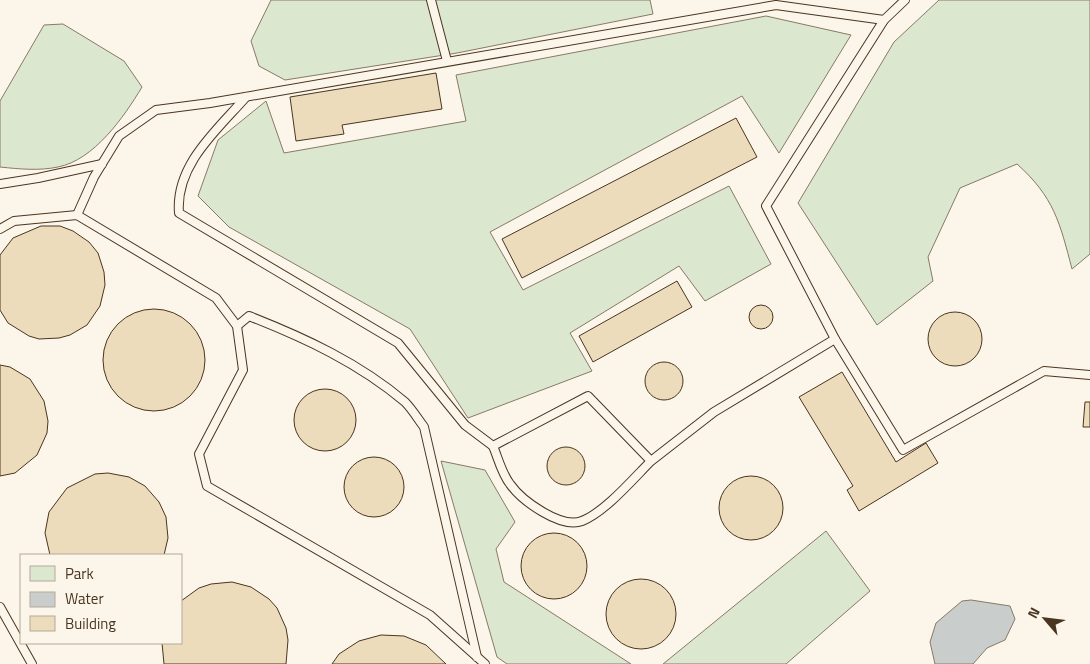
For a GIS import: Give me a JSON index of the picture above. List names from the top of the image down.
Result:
{
  "legend": ["Park", "Water", "Building"],
  "north": "top left"
}
